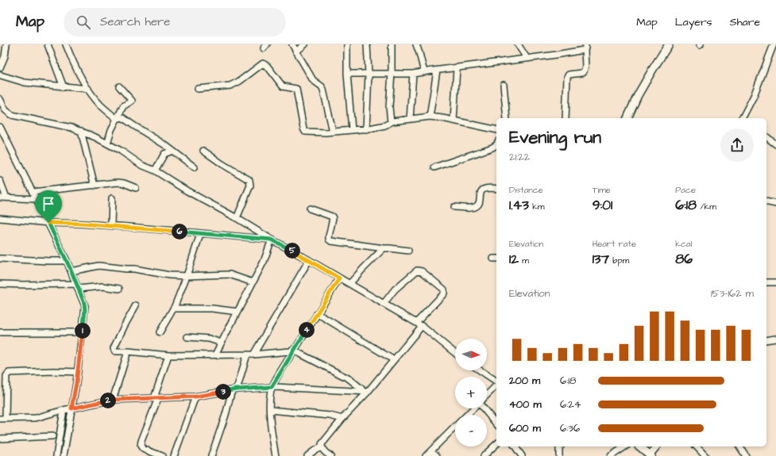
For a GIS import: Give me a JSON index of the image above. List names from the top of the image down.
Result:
{
  "north": "right",
  "page": {
    "header": "Map",
    "search": "Search here",
    "nav": ["Map", "Layers", "Share"],
    "heading": ["Evening run", "21:22"],
    "stats": [
      ["Distance", "1.43 km"],
      ["Time", "9:01"],
      ["Pace", "6:18 /km"],
      ["Elevation", "12 m"],
      ["Heart rate", "137 bpm"],
      ["kcal", "86"]
    ],
    "pins": [
      "6",
      "5",
      "4",
      "1",
      "3",
      "2"
    ],
    "chart": ["Elevation", "153–162 m"],
    "map_buttons": ["+", "−"],
    "list": [
      {
        "name": "200 m",
        "note": "6:18"
      },
      {
        "name": "400 m",
        "note": "6:24"
      },
      {
        "name": "600 m",
        "note": "6:36"
      }
    ]
  }
}
